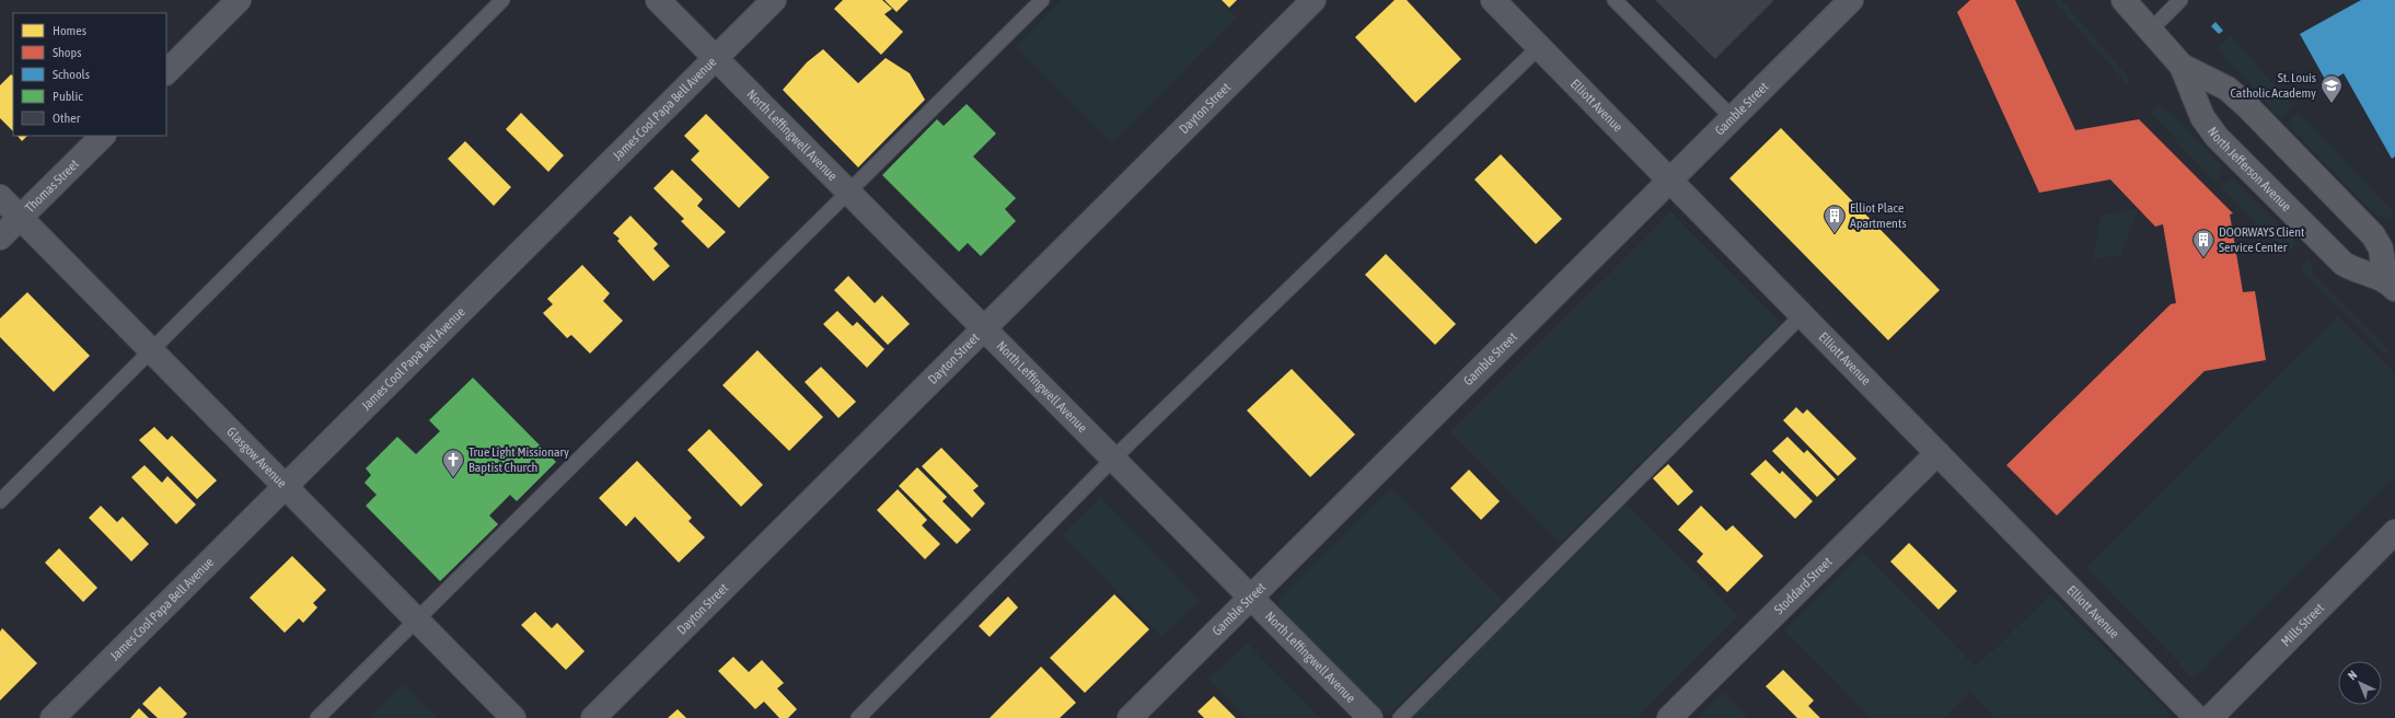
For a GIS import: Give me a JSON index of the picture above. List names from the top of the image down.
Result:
{
  "streets": {
    "main road": ["North Jefferson Avenue"],
    "street": [
      "Elliott Avenue",
      "James Cool Papa Bell Avenue",
      "Dayton Street",
      "Gamble Street",
      "North Leffingwell Avenue",
      "Thomas Street",
      "Glasgow Avenue",
      "Stoddard Street",
      "Mills Street"
    ]
  },
  "crossings": [
    ["Elliott Avenue", "Gamble Street"],
    ["Elliott Avenue", "Stoddard Street"],
    ["James Cool Papa Bell Avenue", "North Leffingwell Avenue"],
    ["James Cool Papa Bell Avenue", "Glasgow Avenue"],
    ["Dayton Street", "North Leffingwell Avenue"],
    ["Gamble Street", "North Leffingwell Avenue"],
    ["Thomas Street", "Glasgow Avenue"]
  ],
  "places": {
    "school or university": ["St. Louis Catholic Academy"],
    "building": ["Elliot Place Apartments", "DOORWAYS Client Service Center"],
    "church": ["True Light Missionary Baptist Church"]
  },
  "legend": [
    "Homes",
    "Shops",
    "Schools",
    "Public",
    "Other"
  ],
  "north": "top left"
}
